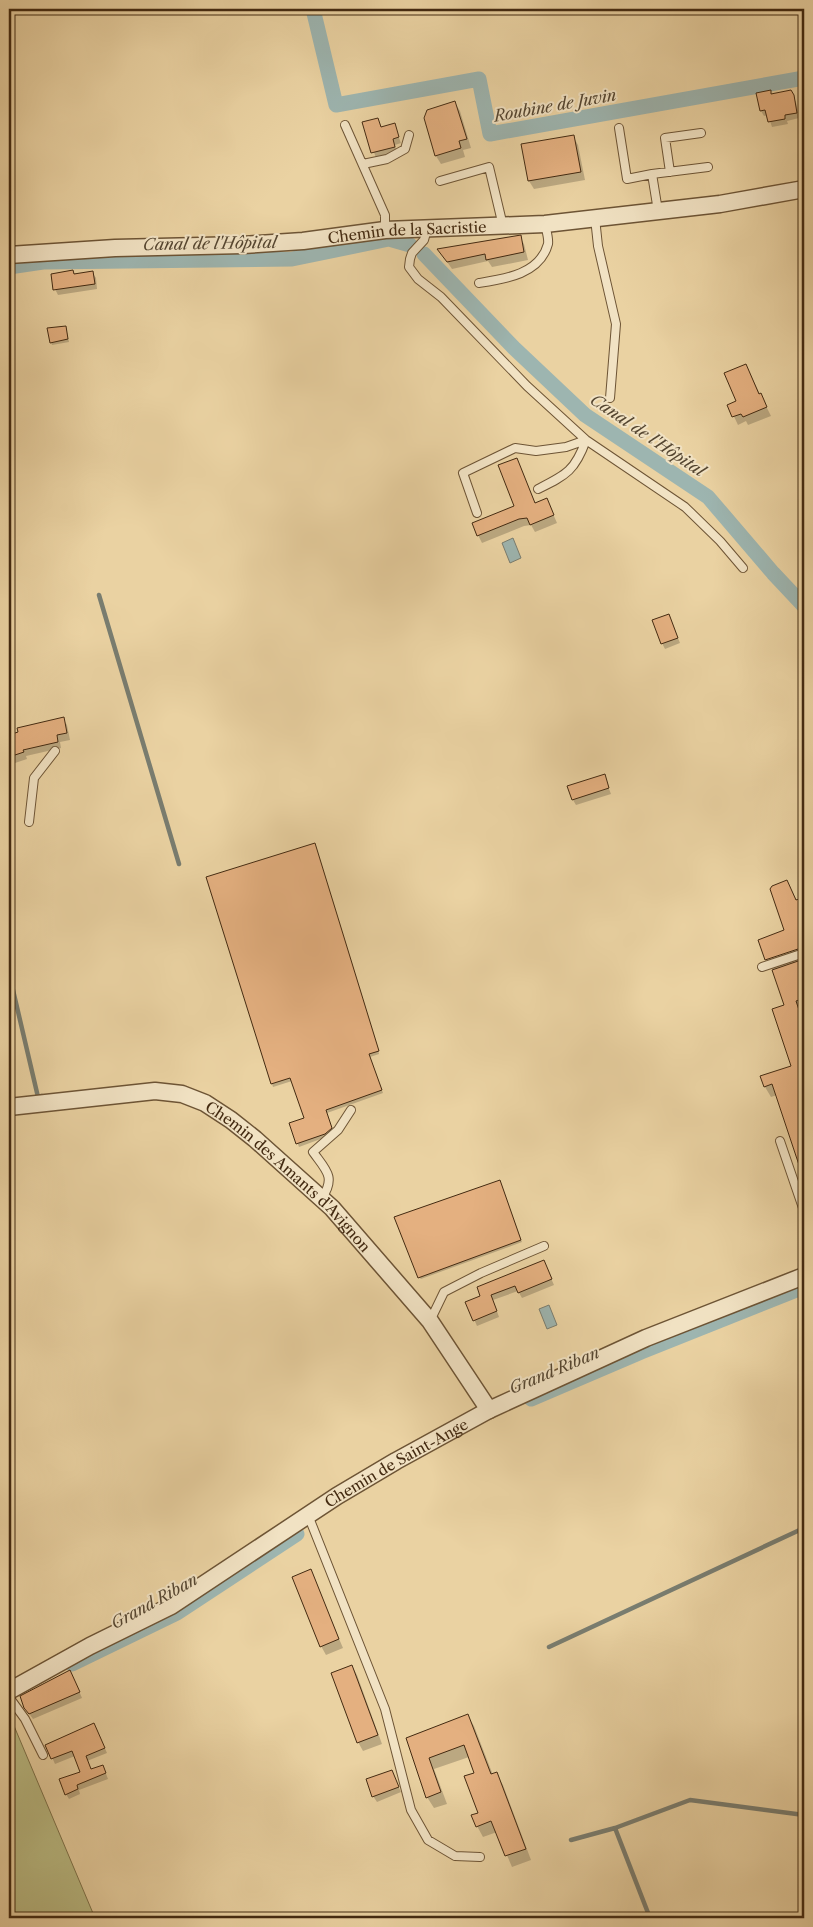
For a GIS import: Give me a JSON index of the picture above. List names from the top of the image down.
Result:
{
  "streets": {
    "street": ["Chemin de la Sacristie", "Chemin des Amants d'Avignon", "Chemin de Saint-Ange"]
  },
  "crossings": [
    ["Chemin des Amants d'Avignon", "Chemin de Saint-Ange"]
  ],
  "water": ["Roubine de Juvin", "Canal de l'Hôpital", "Grand Riban"]
}
